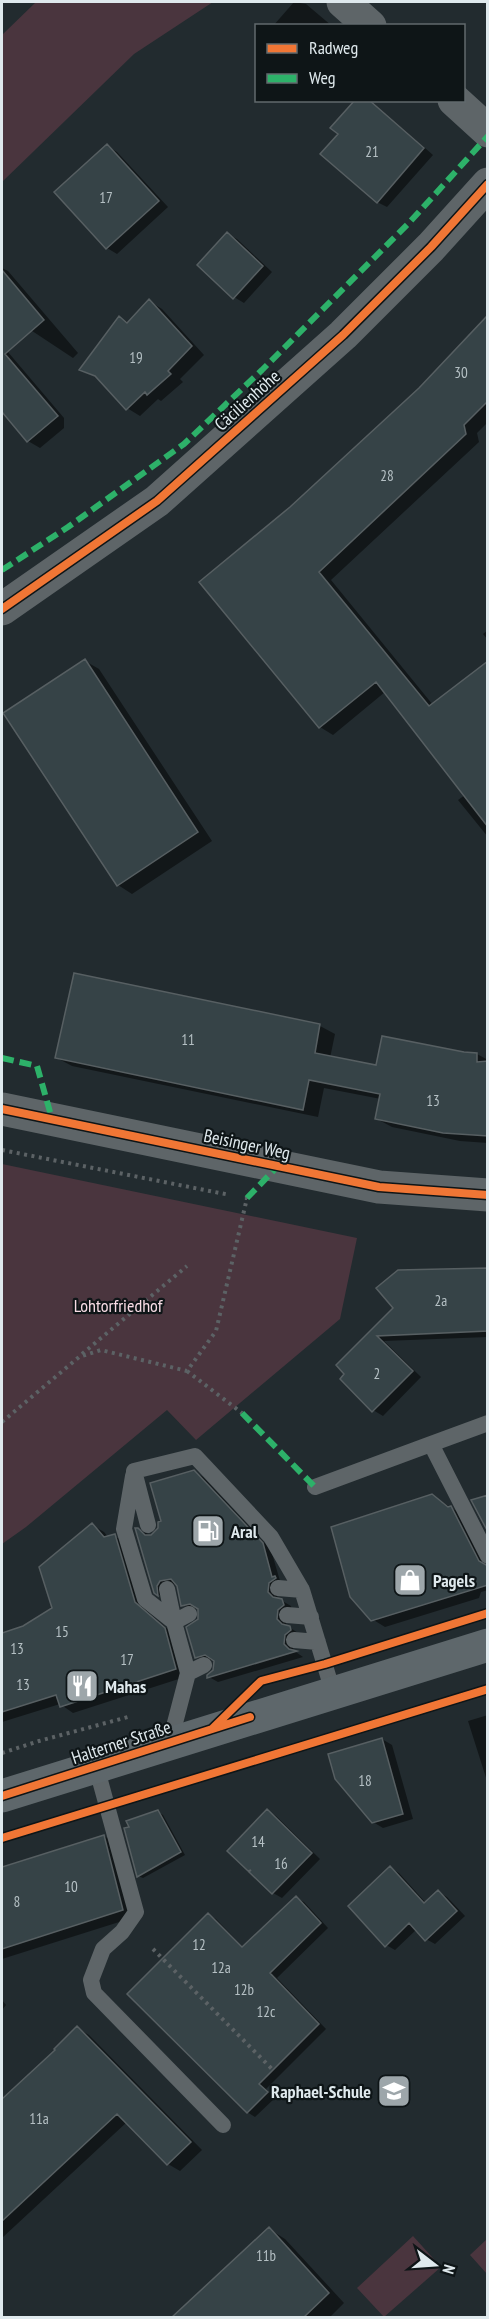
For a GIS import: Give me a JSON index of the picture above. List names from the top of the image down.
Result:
{
  "streets": {
    "main road": ["Halterner Straße"],
    "street": ["Cäcilienhöhe", "Beisinger Weg"]
  },
  "parks": ["Lohtorfriedhof"],
  "places": {
    "fuel station": ["Aral"],
    "shop": ["Pagels"],
    "restaurant": ["Mahas"],
    "school or university": ["Raphael-Schule"]
  },
  "house_numbers": [
    "21",
    "17",
    "19",
    "30",
    "28",
    "11",
    "13",
    "2a",
    "2",
    "15",
    "13",
    "17",
    "13",
    "18",
    "14",
    "16",
    "10",
    "8",
    "12",
    "12a",
    "12b",
    "12c",
    "11a",
    "11b"
  ],
  "legend": ["Radweg", "Weg"],
  "north": "right"
}
